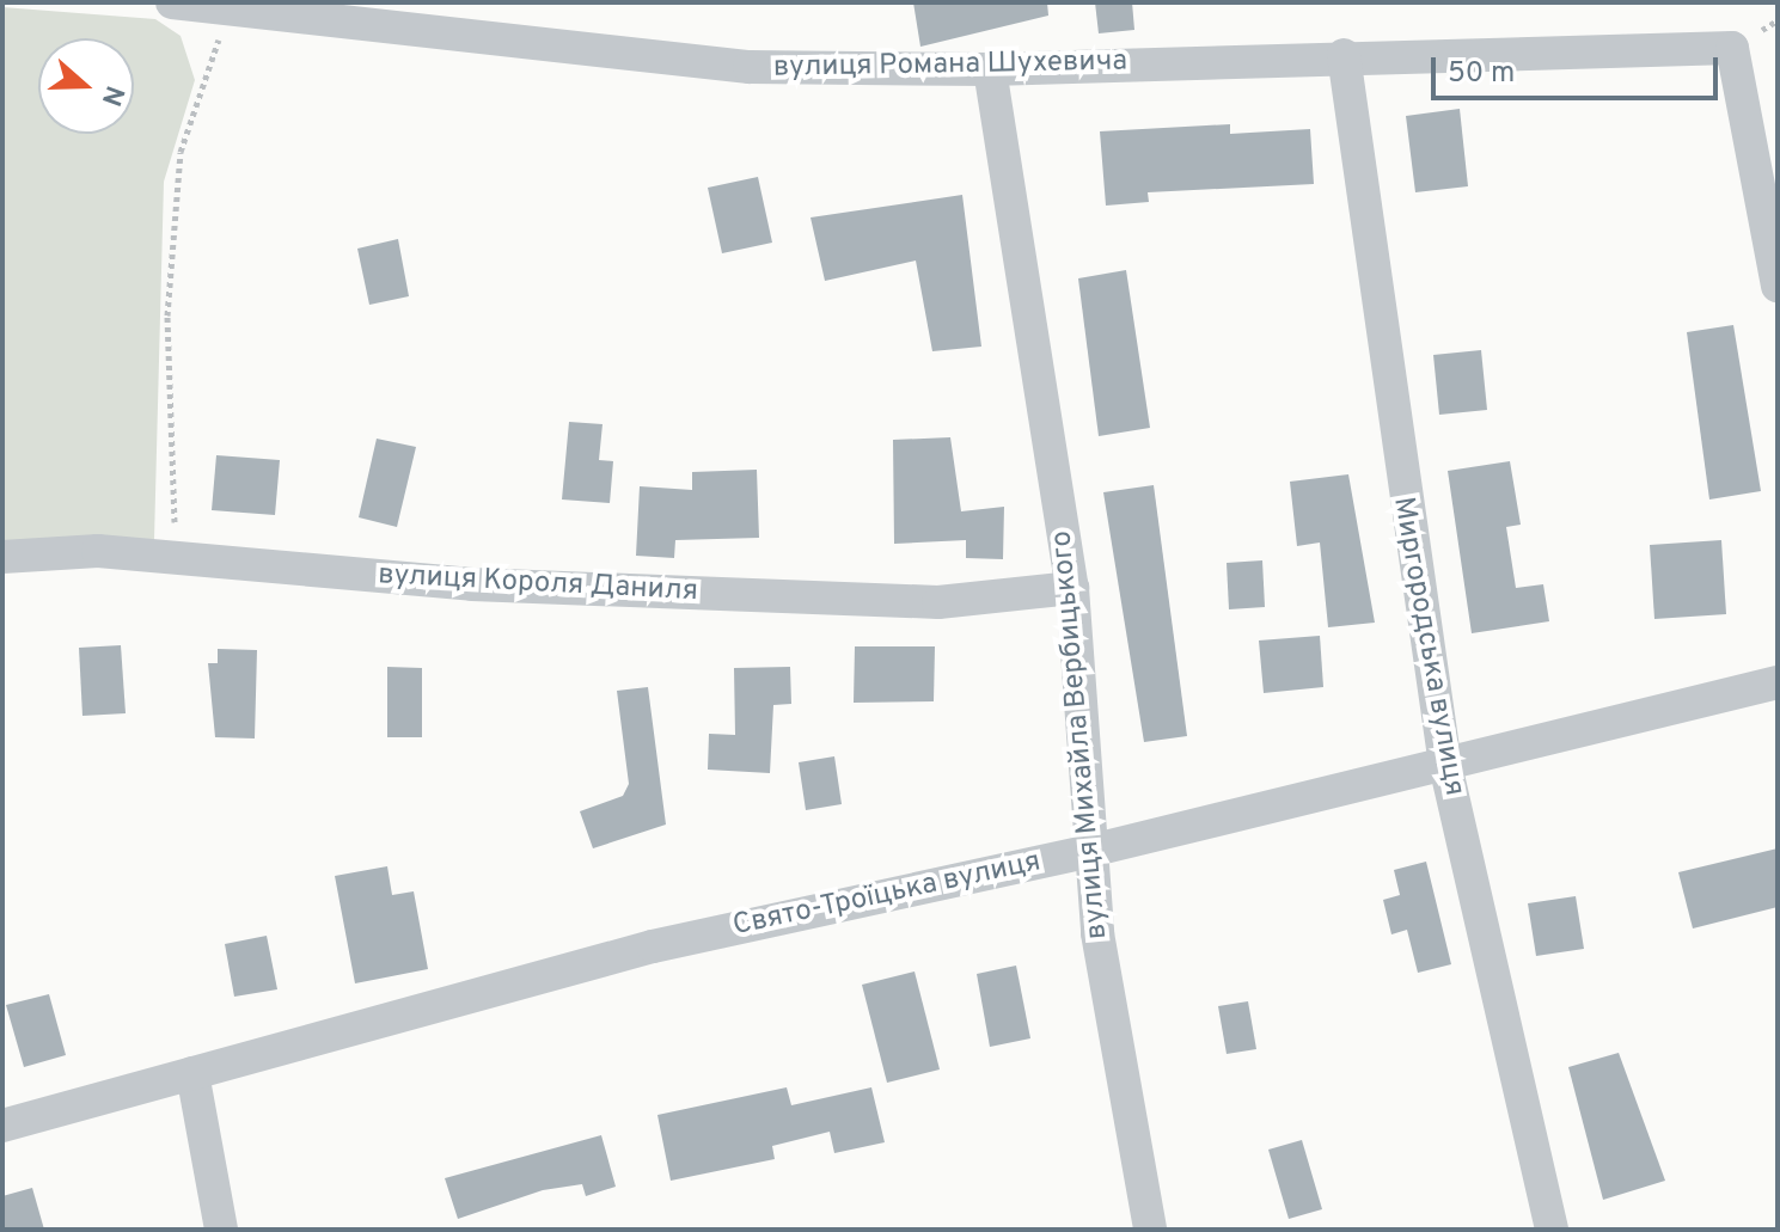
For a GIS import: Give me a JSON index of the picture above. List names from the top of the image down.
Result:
{
  "streets": {
    "street": [
      "вулиця Романа Шухевича",
      "вулиця Короля Даниля",
      "Миргородська вулиця",
      "вулиця Михайла Вербицького",
      "Свято-Троїцька вулиця"
    ]
  },
  "crossings": [
    ["вулиця Романа Шухевича", "Миргородська вулиця"],
    ["вулиця Романа Шухевича", "вулиця Михайла Вербицького"],
    ["вулиця Короля Даниля", "вулиця Михайла Вербицького"],
    ["Миргородська вулиця", "Свято-Троїцька вулиця"],
    ["вулиця Михайла Вербицького", "Свято-Троїцька вулиця"]
  ],
  "scale_bar": "50 m",
  "north": "right"
}
